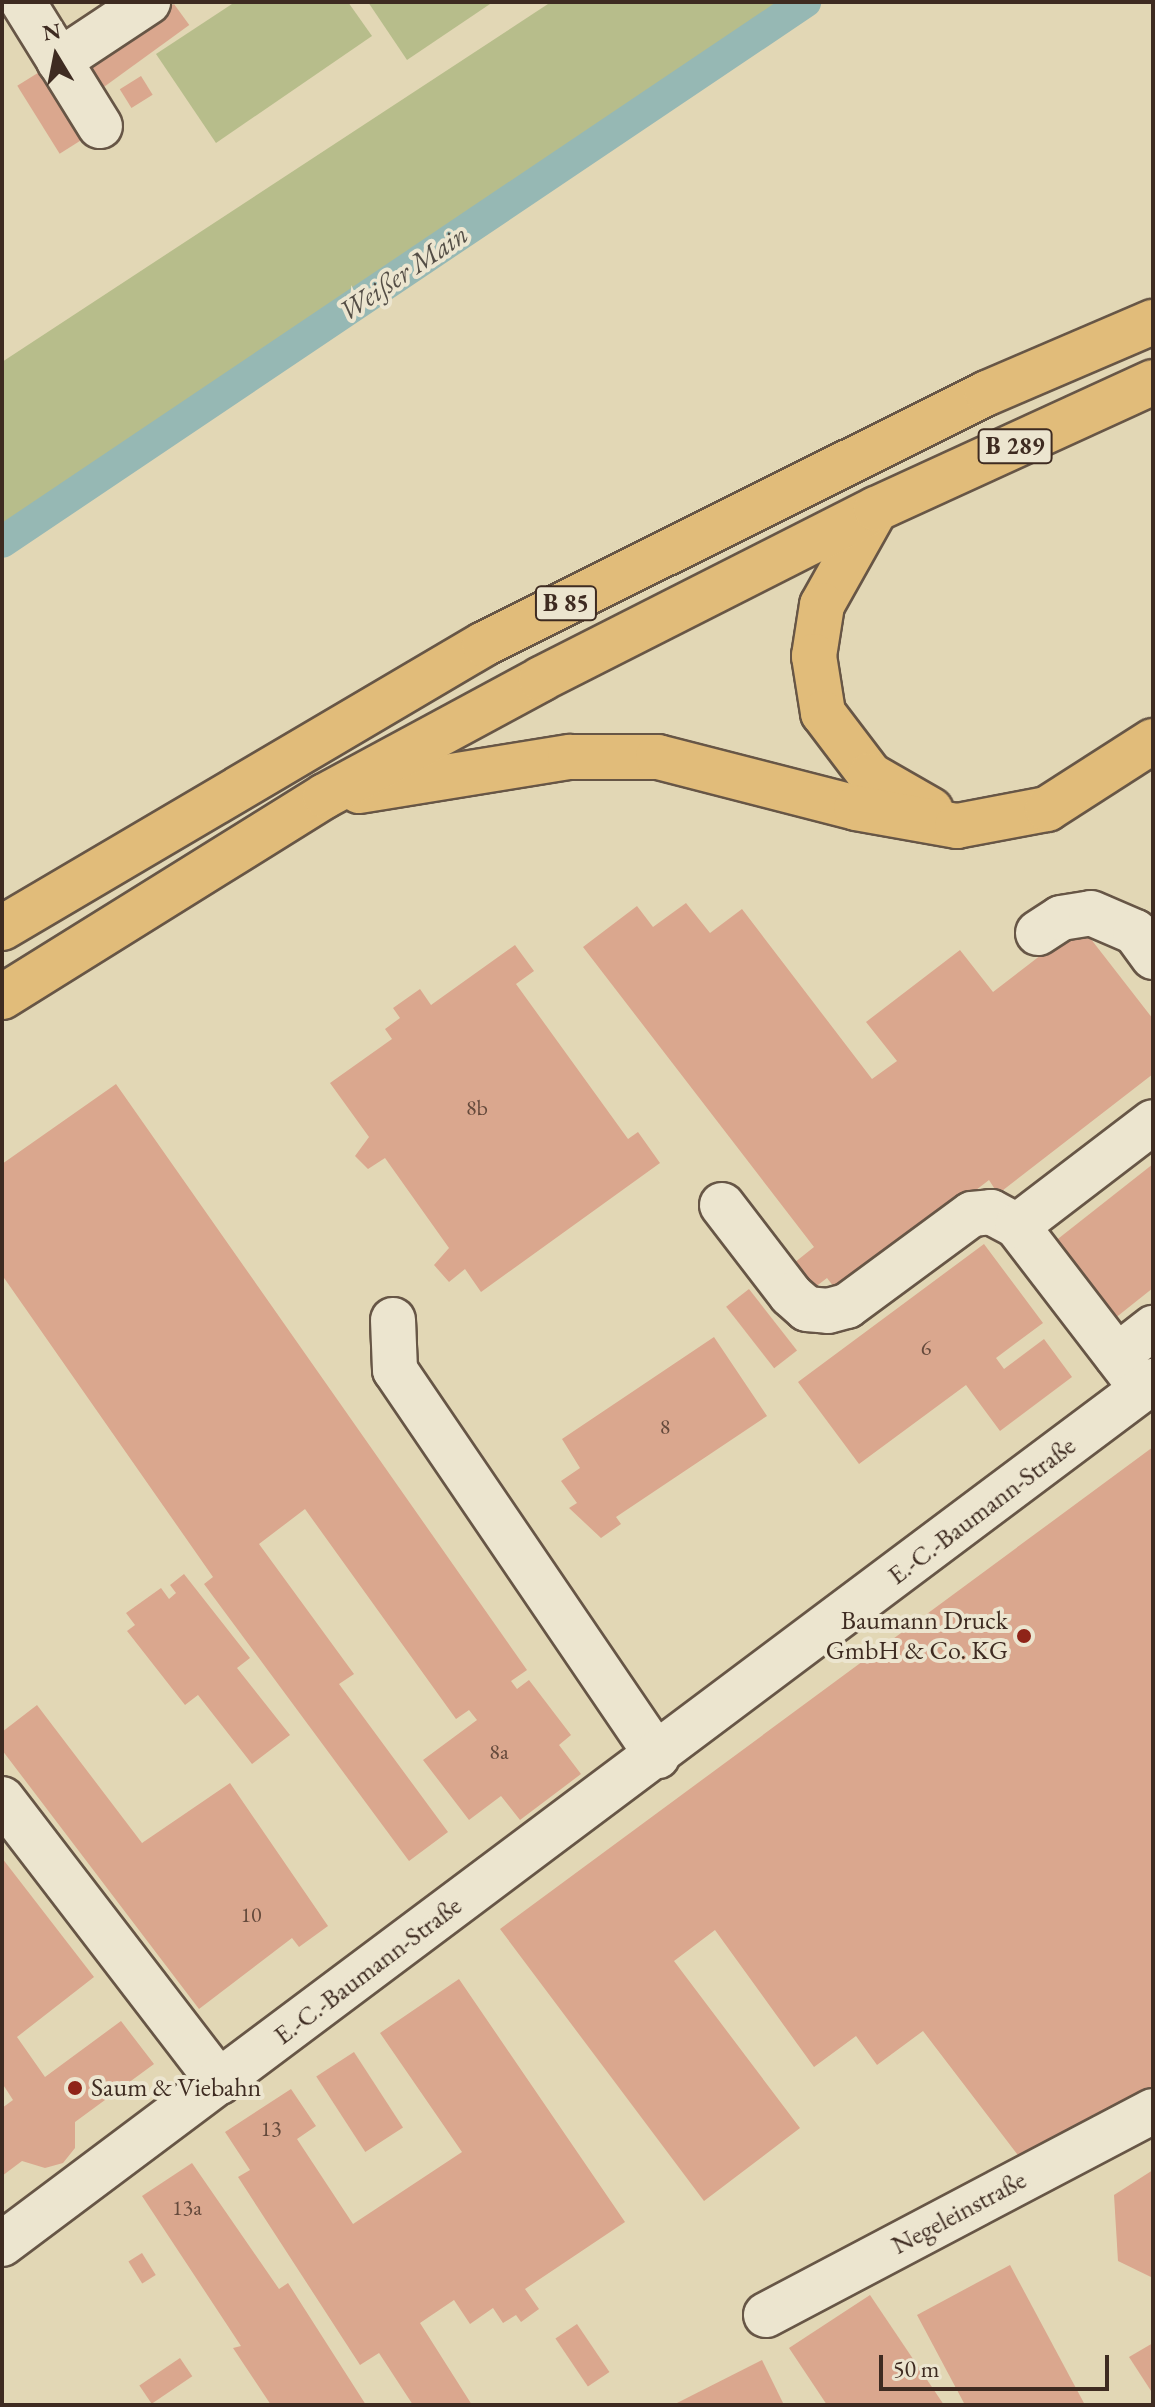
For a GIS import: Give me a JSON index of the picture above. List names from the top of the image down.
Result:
{
  "streets": {
    "highway": ["B 289", "B 85"],
    "street": ["E.-C.-Baumann-Straße", "Negeleinstraße"]
  },
  "water": ["Weißer Main"],
  "places": ["Baumann Druck GmbH & Co. KG", "Saum & Viebahn"],
  "house_numbers": [
    "8b",
    "6",
    "8",
    "8a",
    "10",
    "13",
    "13a"
  ],
  "scale_bar": "50 m",
  "north": "top"
}
